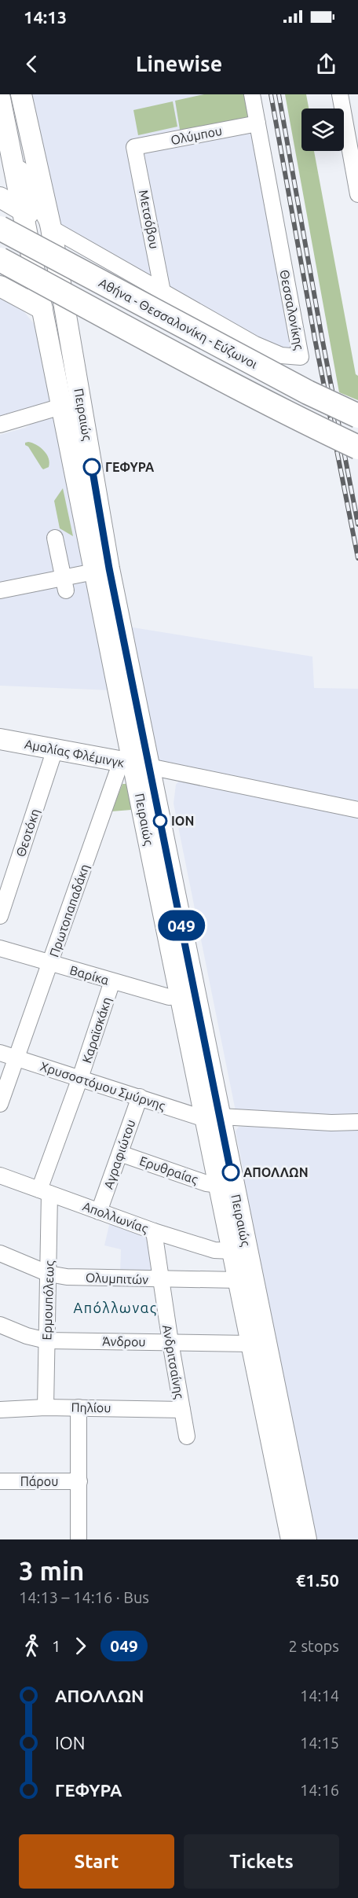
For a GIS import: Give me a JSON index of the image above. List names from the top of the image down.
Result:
{
  "streets": {
    "highway": ["Αθήνα - Θεσσαλονίκη - Εύζωνοι"],
    "main road": ["Πειραιώς", "Αμαλίας Φλέμινγκ"],
    "street": [
      "Ολύμπου",
      "Μετσόβου",
      "Θεσσαλονίκης",
      "Θεοτόκη",
      "Πρωτοπαπαδάκη",
      "Βαρίκα",
      "Καραϊσκάκη",
      "Χρυσοστόμου Σμύρνης",
      "Αγραφιώτου",
      "Ερυθραίας",
      "Απολλωνίας",
      "Ολυμπιτών",
      "Ερμουπόλεως",
      "Άνδρου",
      "Ανδριτσαίνης",
      "Πηλίου",
      "Πάρου"
    ]
  },
  "crossings": [
    ["Ολύμπου", "Μετσόβου"],
    ["Ολύμπου", "Θεσσαλονίκης"],
    ["Μετσόβου", "Θεσσαλονίκης"],
    ["Θεσσαλονίκης", "Πειραιώς"],
    ["Πειραιώς", "Αμαλίας Φλέμινγκ"],
    ["Πειραιώς", "Πρωτοπαπαδάκη"],
    ["Πειραιώς", "Βαρίκα"],
    ["Πειραιώς", "Χρυσοστόμου Σμύρνης"],
    ["Πειραιώς", "Ερυθραίας"],
    ["Πειραιώς", "Απολλωνίας"],
    ["Πειραιώς", "Ολυμπιτών"],
    ["Πειραιώς", "Άνδρου"],
    ["Αμαλίας Φλέμινγκ", "Θεοτόκη"],
    ["Αμαλίας Φλέμινγκ", "Πρωτοπαπαδάκη"],
    ["Πρωτοπαπαδάκη", "Βαρίκα"],
    ["Πρωτοπαπαδάκη", "Χρυσοστόμου Σμύρνης"],
    ["Βαρίκα", "Καραϊσκάκη"],
    ["Καραϊσκάκη", "Χρυσοστόμου Σμύρνης"],
    ["Καραϊσκάκη", "Ερμουπόλεως"],
    ["Χρυσοστόμου Σμύρνης", "Αγραφιώτου"],
    ["Χρυσοστόμου Σμύρνης", "Ερμουπόλεως"],
    ["Αγραφιώτου", "Ερυθραίας"],
    ["Αγραφιώτου", "Απολλωνίας"],
    ["Απολλωνίας", "Ερμουπόλεως"],
    ["Απολλωνίας", "Ανδριτσαίνης"],
    ["Ολυμπιτών", "Ερμουπόλεως"],
    ["Ολυμπιτών", "Ανδριτσαίνης"],
    ["Ερμουπόλεως", "Άνδρου"],
    ["Ερμουπόλεως", "Πηλίου"],
    ["Άνδρου", "Ανδριτσαίνης"],
    ["Ανδριτσαίνης", "Πηλίου"]
  ],
  "districts": ["Απόλλωνας"],
  "places": ["ΓΕΦΥΡΑ", "ΙΟΝ", "ΑΠΟΛΛΩΝ"],
  "lines": ["bus line 049"],
  "page": {
    "status": "14:13",
    "header": "Linewise",
    "on_map": "049",
    "heading": ["3 min", "14:13 – 14:16 · Bus", "€1.50"],
    "legs": ["1", "049", "2 stops"],
    "list": [
      {
        "name": "ΑΠΟΛΛΩΝ",
        "value": "14:14"
      },
      {
        "name": "ΙΟΝ",
        "value": "14:15"
      },
      {
        "name": "ΓΕΦΥΡΑ",
        "value": "14:16"
      }
    ],
    "buttons": ["Start", "Tickets"]
  }
}
